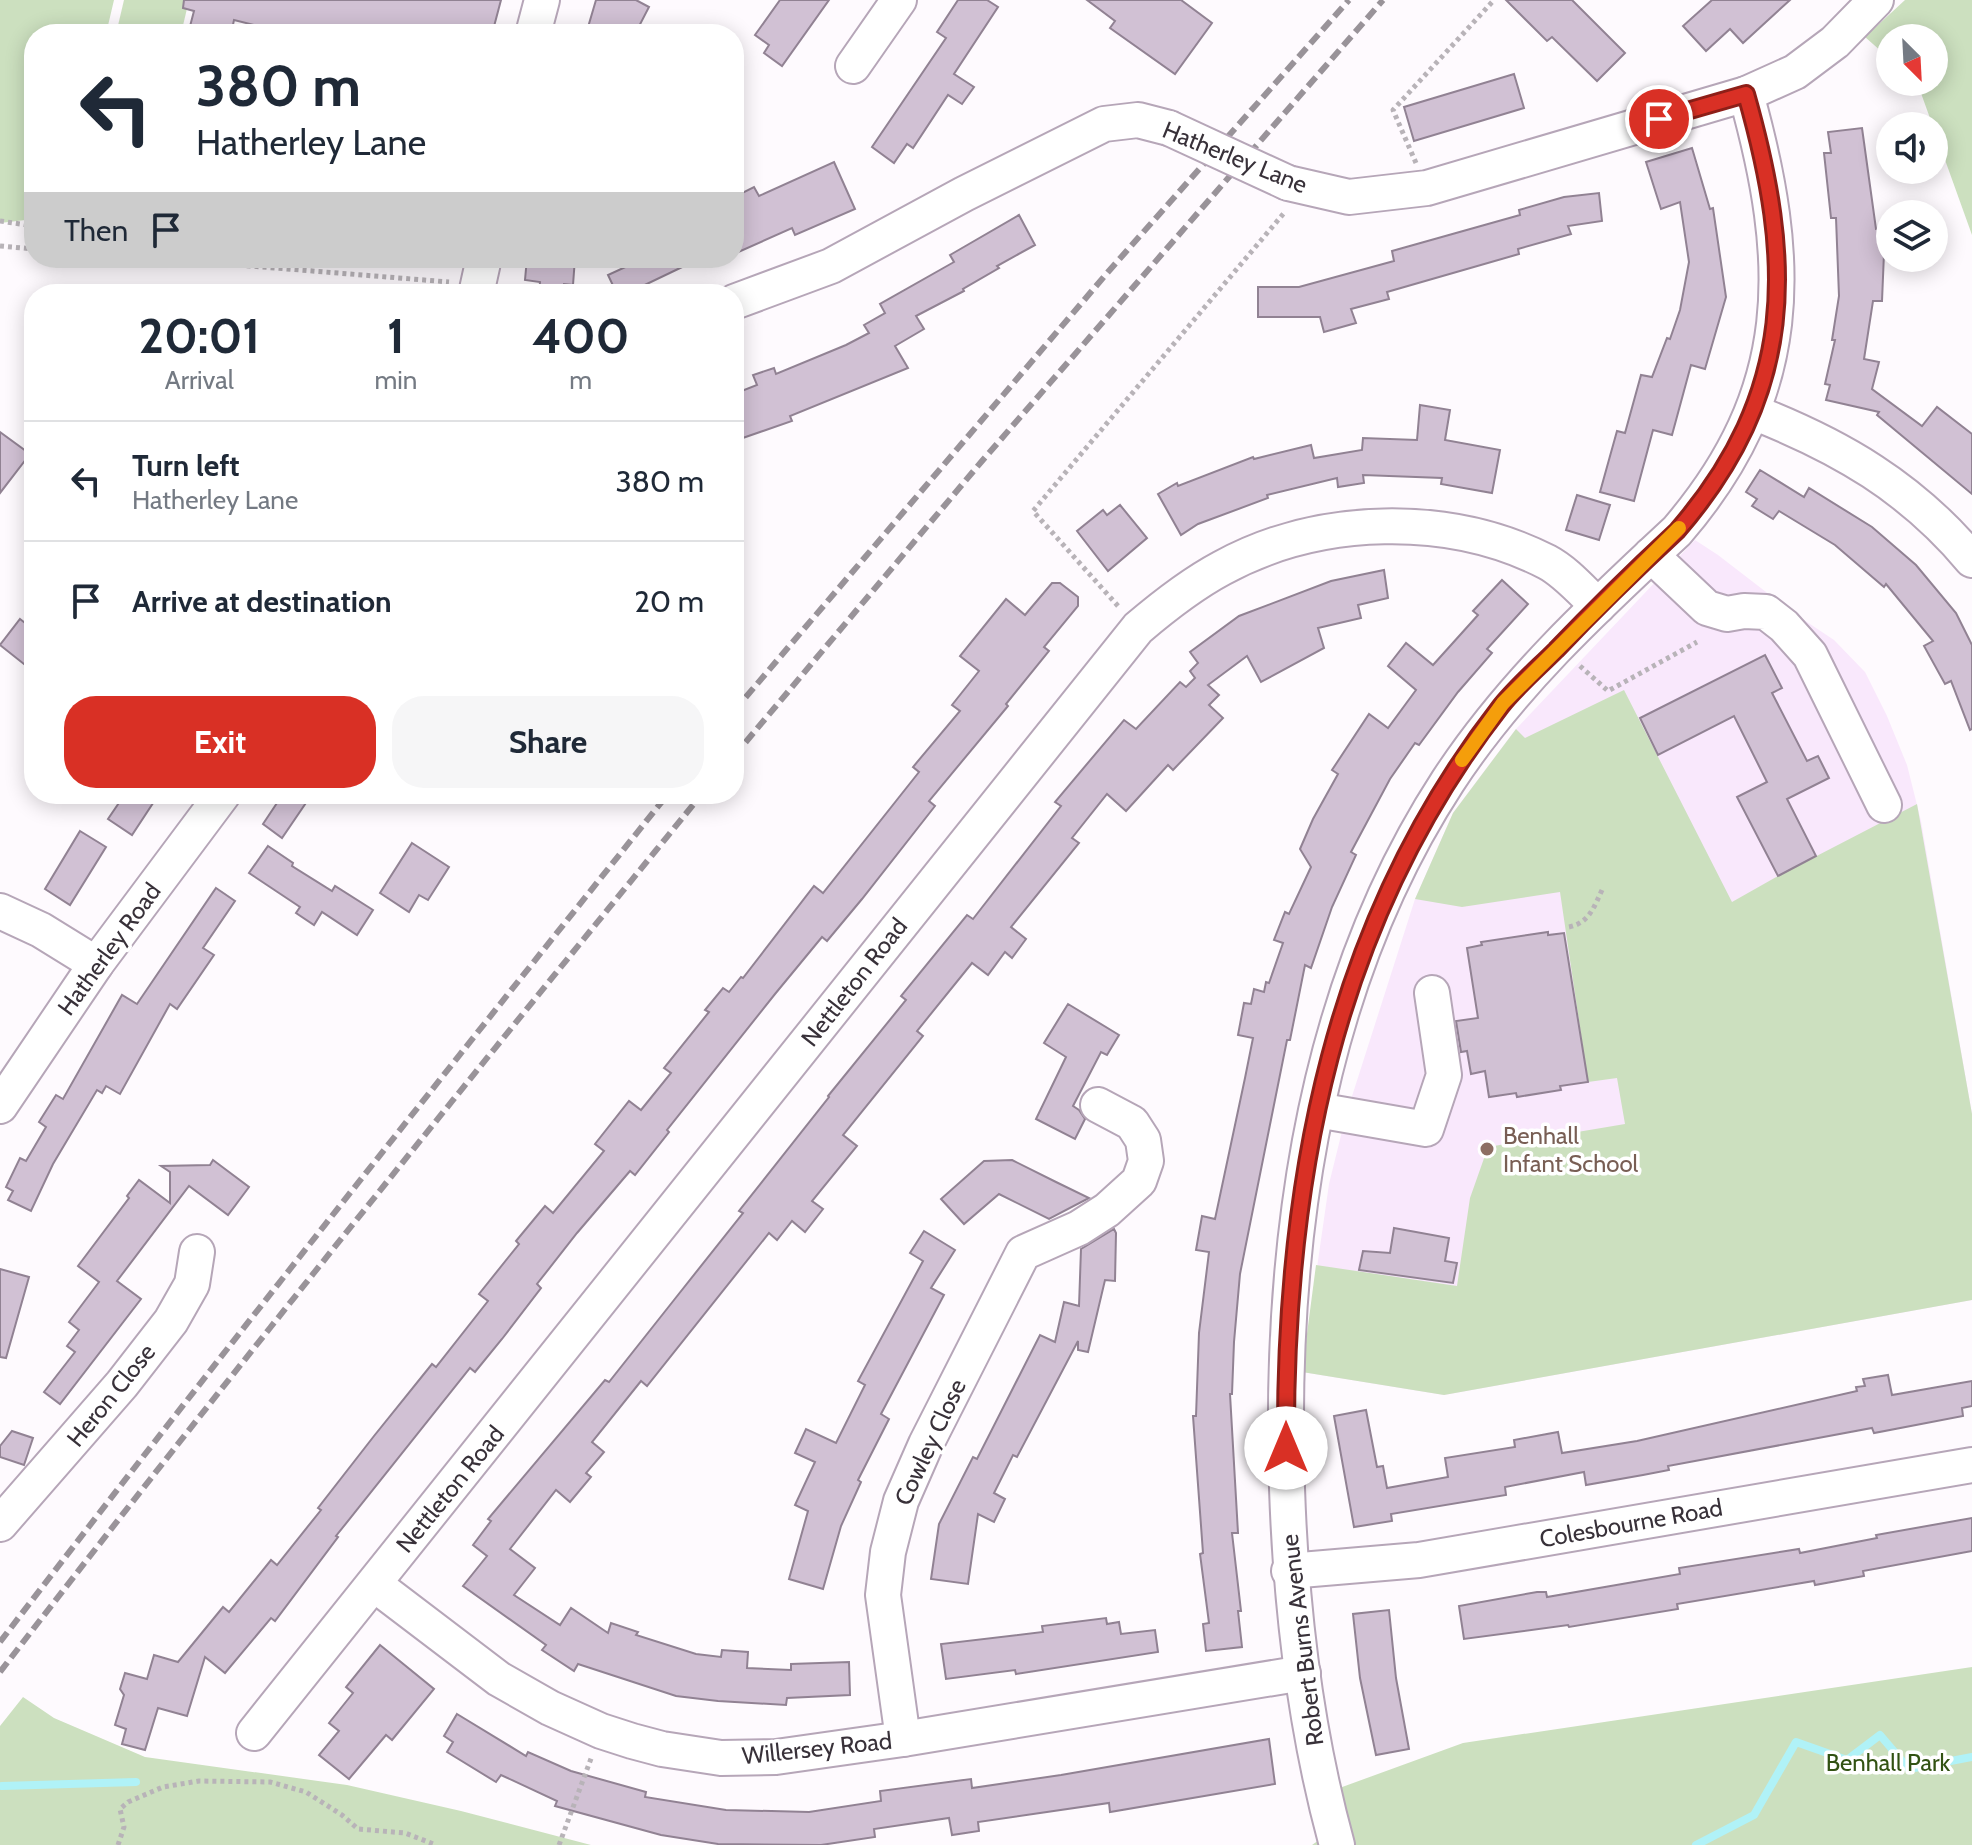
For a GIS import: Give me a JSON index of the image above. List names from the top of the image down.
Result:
{
  "streets": {
    "street": [
      "Hatherley Lane",
      "Hatherley Road",
      "Nettleton Road",
      "Heron Close",
      "Cowley Close",
      "Colesbourne Road",
      "Robert Burns Avenue",
      "Willersey Road"
    ]
  },
  "crossings": [
    ["Hatherley Lane", "Robert Burns Avenue"],
    ["Nettleton Road", "Robert Burns Avenue"],
    ["Nettleton Road", "Willersey Road"],
    ["Cowley Close", "Willersey Road"],
    ["Colesbourne Road", "Robert Burns Avenue"],
    ["Robert Burns Avenue", "Willersey Road"]
  ],
  "parks": ["Benhall Park"],
  "places": ["Benhall Infant School"],
  "north": "bottom right",
  "page": {
    "turn": ["380 m", "Hatherley Lane"],
    "then": "Then",
    "eta": [
      "20:01",
      "Arrival",
      "1",
      "min",
      "400",
      "m"
    ],
    "list": [
      {
        "name": "Turn left",
        "note": "Hatherley Lane",
        "value": "380 m"
      },
      {
        "name": "Arrive at destination",
        "value": "20 m"
      }
    ],
    "buttons": ["Exit", "Share"]
  }
}
